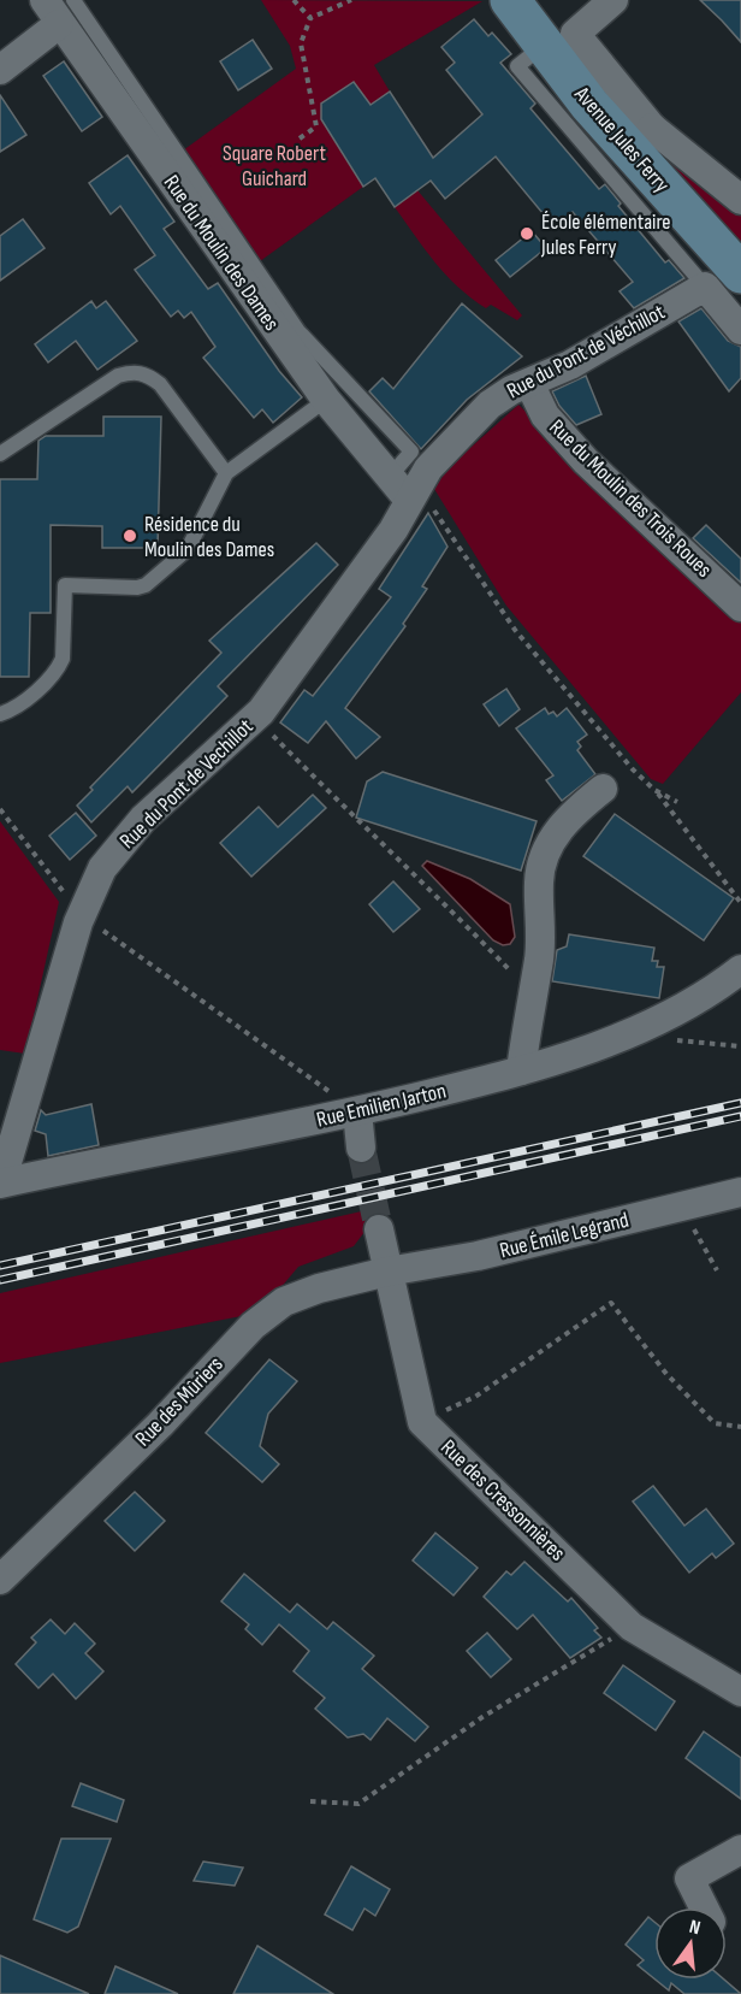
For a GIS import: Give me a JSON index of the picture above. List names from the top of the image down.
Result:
{
  "streets": {
    "street": [
      "Avenue Jules Ferry",
      "Rue du Moulin des Dames",
      "Rue du Pont de Véchillot",
      "Rue du Moulin des Trois Roues",
      "Rue du Pont de Vechillot",
      "Rue Emilien Jarton",
      "Rue Émile Legrand",
      "Rue des Mûriers",
      "Rue des Cressonnières"
    ]
  },
  "crossings": [
    ["Avenue Jules Ferry", "Rue du Pont de Véchillot"],
    ["Rue du Moulin des Dames", "Rue du Pont de Véchillot"],
    ["Rue du Moulin des Dames", "Rue du Pont de Vechillot"],
    ["Rue du Pont de Véchillot", "Rue du Moulin des Trois Roues"],
    ["Rue du Pont de Véchillot", "Rue du Pont de Vechillot"],
    ["Rue du Pont de Vechillot", "Rue Emilien Jarton"],
    ["Rue Émile Legrand", "Rue des Mûriers"],
    ["Rue Émile Legrand", "Rue des Cressonnières"],
    ["Rue des Mûriers", "Rue des Cressonnières"]
  ],
  "parks": ["Square Robert Guichard"],
  "places": ["École élémentaire Jules Ferry", "Résidence du Moulin des Dames"],
  "north": "top"
}
